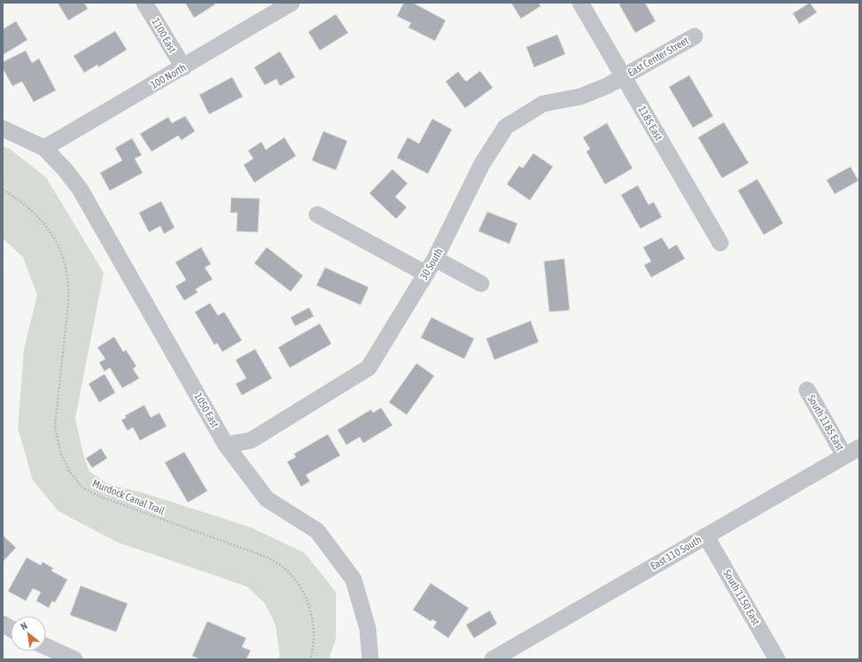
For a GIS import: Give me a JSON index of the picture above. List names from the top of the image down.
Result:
{
  "streets": {
    "street": [
      "1100 East",
      "East Center Street",
      "100 North",
      "1185 East",
      "30 South",
      "1050 East",
      "South 1185 East",
      "East 110 South",
      "South 1150 East"
    ],
    "path": ["Murdock Canal Trail"]
  },
  "crossings": [
    ["1100 East", "100 North"],
    ["East Center Street", "1185 East"],
    ["East Center Street", "30 South"],
    ["100 North", "1050 East"],
    ["1185 East", "30 South"],
    ["30 South", "1050 East"],
    ["South 1185 East", "East 110 South"],
    ["East 110 South", "South 1150 East"]
  ],
  "north": "top left"
}
